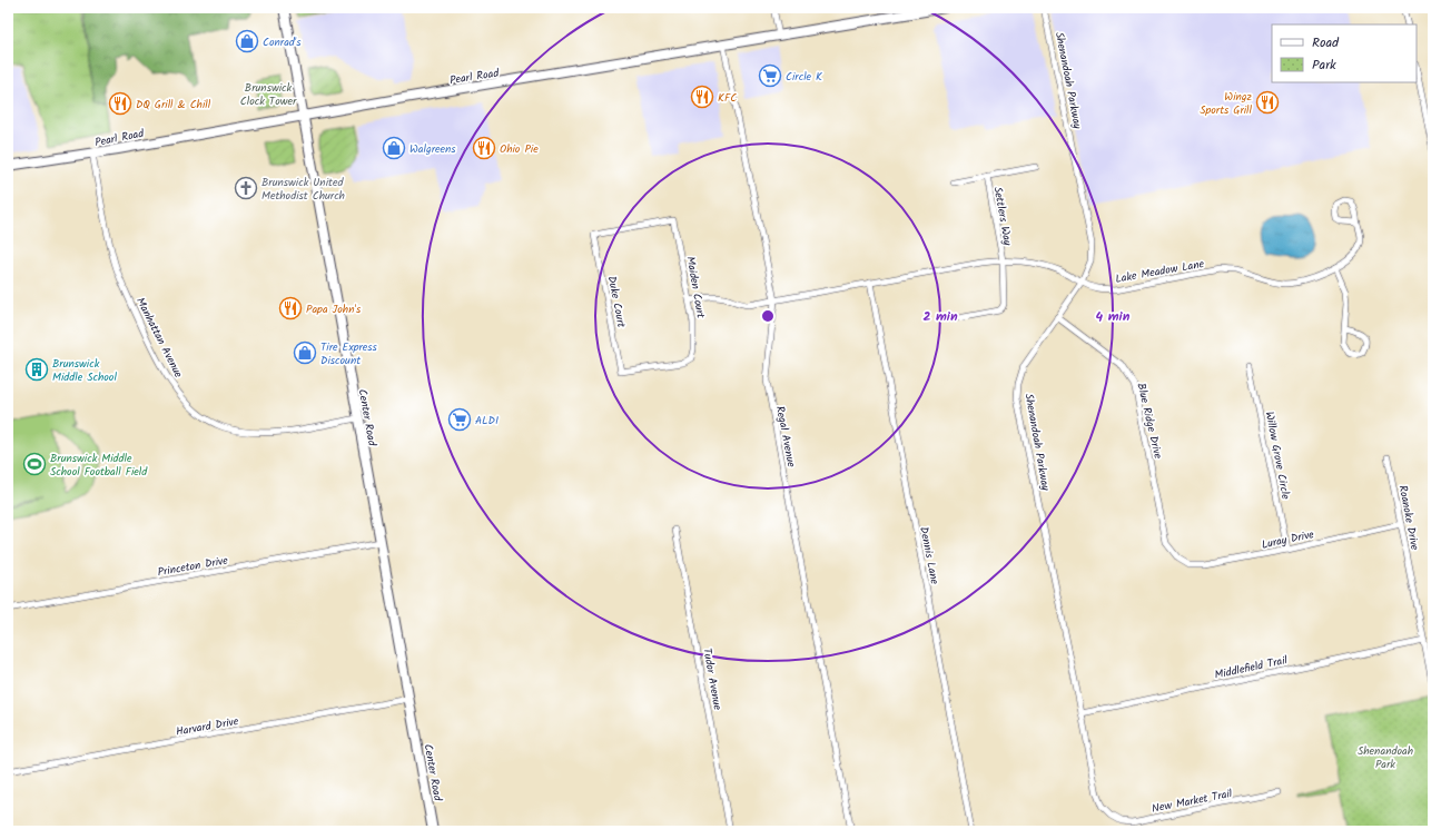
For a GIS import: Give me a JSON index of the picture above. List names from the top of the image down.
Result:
{
  "streets": {
    "main road": ["Pearl Road", "Center Road"],
    "street": [
      "Shenandoah Parkway",
      "Settlers Way",
      "Lake Meadow Lane",
      "Maiden Court",
      "Duke Court",
      "Manhattan Avenue",
      "Blue Ridge Drive",
      "Regal Avenue",
      "Willow Grove Circle",
      "Roanoke Drive",
      "Luray Drive",
      "Dennis Lane",
      "Princeton Drive",
      "Middlefield Trail",
      "Tudor Avenue",
      "Harvard Drive",
      "New Market Trail"
    ]
  },
  "crossings": [
    ["Pearl Road", "Manhattan Avenue"],
    ["Pearl Road", "Center Road"],
    ["Pearl Road", "Regal Avenue"],
    ["Shenandoah Parkway", "Lake Meadow Lane"],
    ["Shenandoah Parkway", "Blue Ridge Drive"],
    ["Shenandoah Parkway", "Middlefield Trail"],
    ["Shenandoah Parkway", "New Market Trail"],
    ["Settlers Way", "Lake Meadow Lane"],
    ["Lake Meadow Lane", "Maiden Court"],
    ["Lake Meadow Lane", "Regal Avenue"],
    ["Lake Meadow Lane", "Dennis Lane"],
    ["Maiden Court", "Duke Court"],
    ["Manhattan Avenue", "Center Road"],
    ["Center Road", "Princeton Drive"],
    ["Center Road", "Harvard Drive"],
    ["Blue Ridge Drive", "Luray Drive"],
    ["Willow Grove Circle", "Luray Drive"],
    ["Roanoke Drive", "Luray Drive"],
    ["Roanoke Drive", "Middlefield Trail"]
  ],
  "parks": ["Brunswick Clock Tower", "Shenandoah Park"],
  "places": {
    "shop": ["Conrad's", "Walgreens", "Tire Express Discount"],
    "supermarket": ["Circle K", "ALDI"],
    "restaurant": [
      "KFC",
      "Wingz Sports Grill",
      "DQ Grill & Chill",
      "Ohio Pie",
      "Papa John's"
    ],
    "church": ["Brunswick United Methodist Church"],
    "building": ["Brunswick Middle School"],
    "sports": ["Brunswick Middle School Football Field"]
  },
  "legend": ["Road", "Park"],
  "rings": ["2 min", "4 min"]
}
